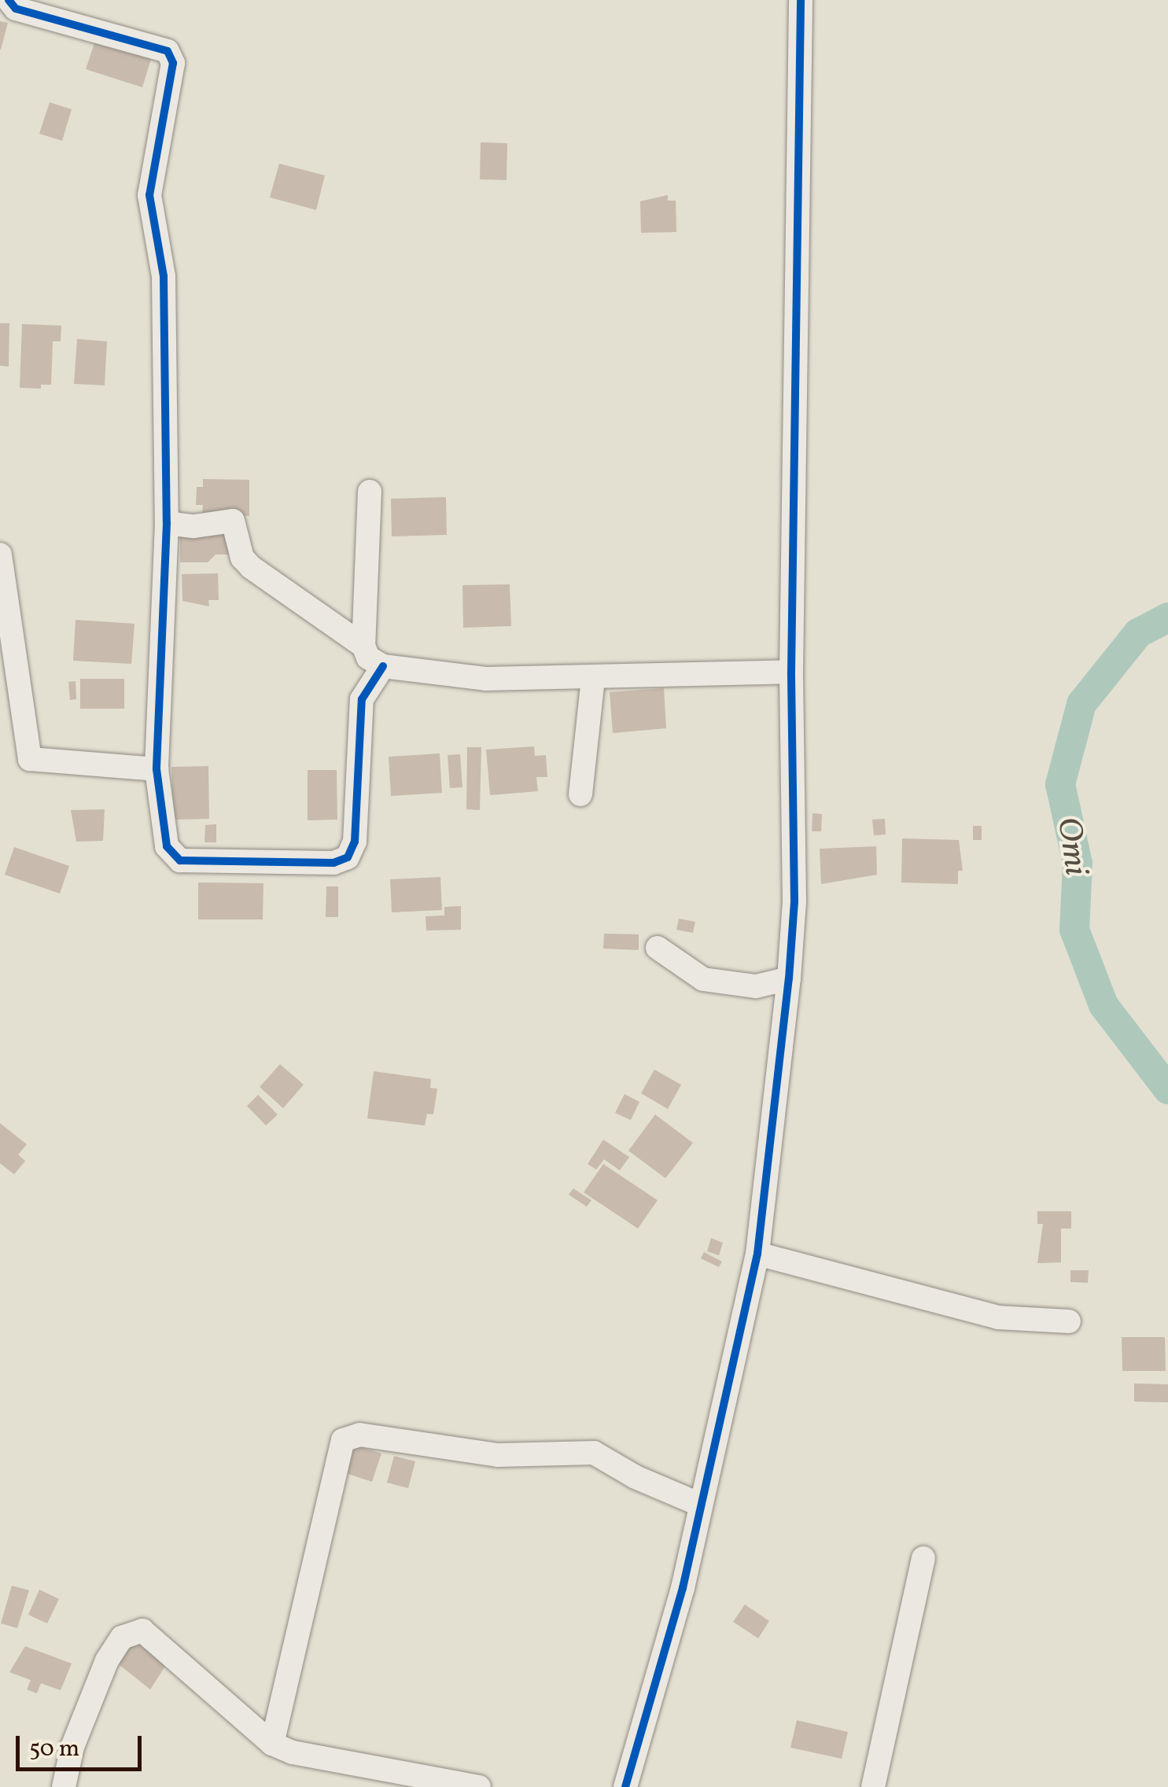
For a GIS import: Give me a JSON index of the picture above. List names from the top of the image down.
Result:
{
  "water": ["Omi"],
  "scale_bar": "50 m"
}
